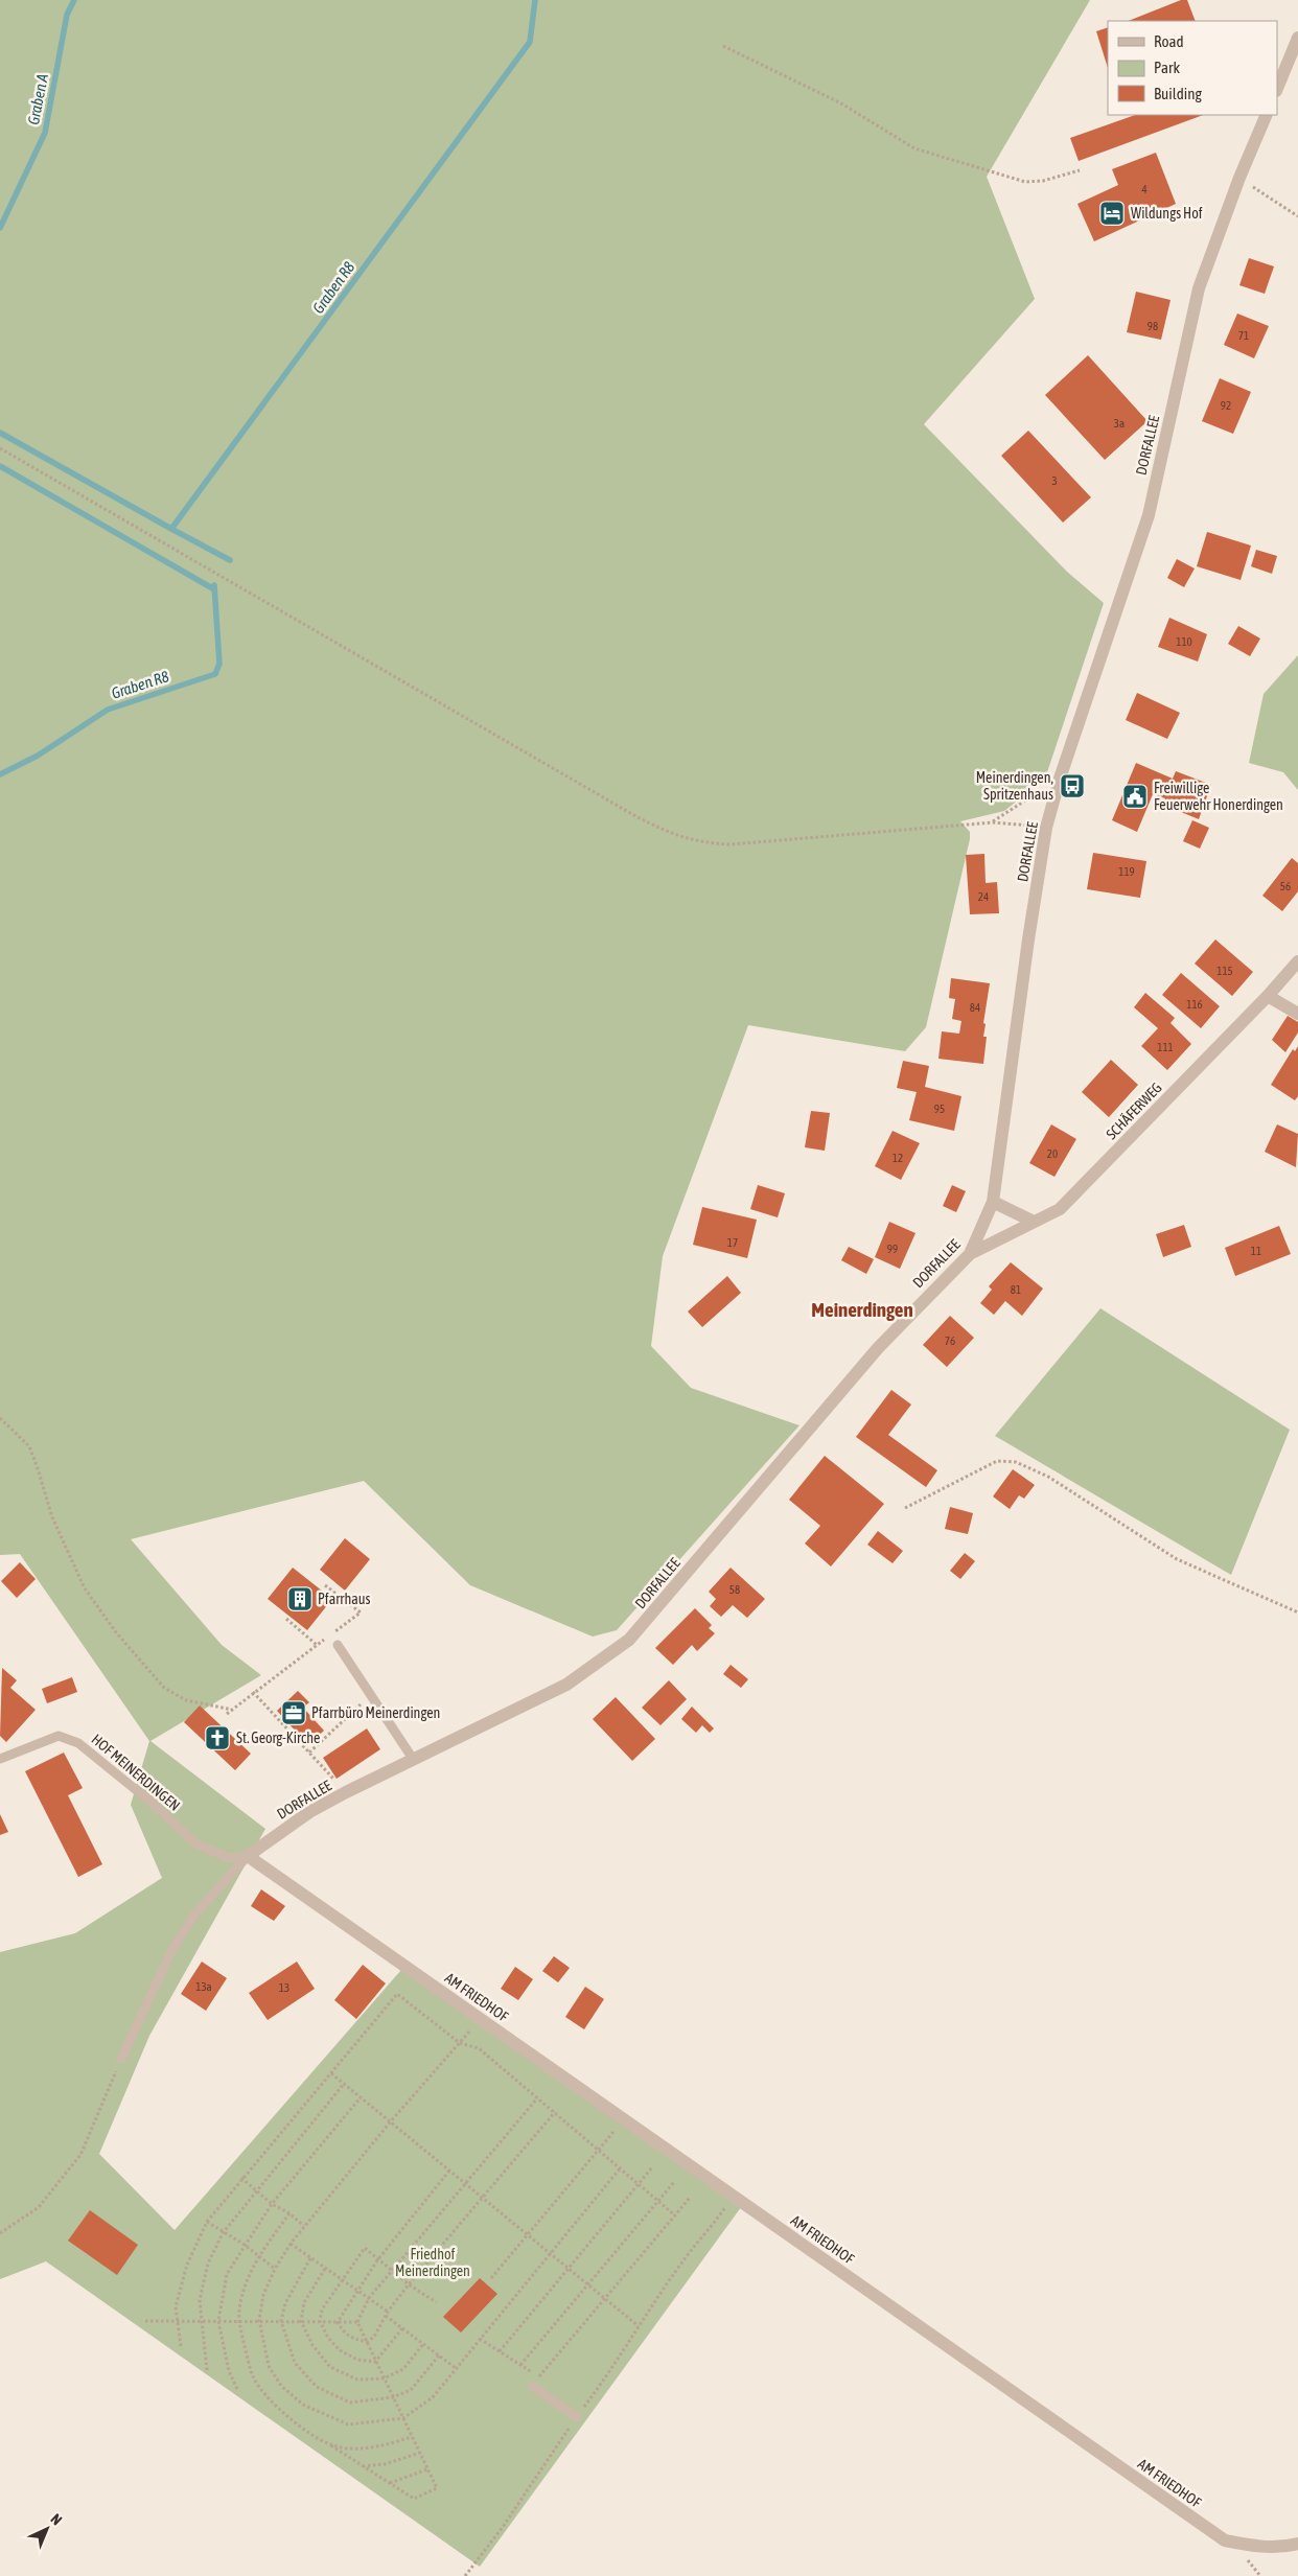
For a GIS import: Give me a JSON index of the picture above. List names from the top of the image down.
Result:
{
  "streets": {
    "street": ["DORFALLEE", "SCHÄFERWEG", "AM FRIEDHOF"],
    "lane": ["HOF MEINERDINGEN"]
  },
  "crossings": [
    ["DORFALLEE", "SCHÄFERWEG"],
    ["DORFALLEE", "HOF MEINERDINGEN"],
    ["DORFALLEE", "AM FRIEDHOF"],
    ["HOF MEINERDINGEN", "AM FRIEDHOF"]
  ],
  "districts": ["Meinerdingen"],
  "water": ["Graben A", "Graben R8"],
  "parks": ["Friedhof Meinerdingen"],
  "places": {
    "hotel": ["Wildungs Hof"],
    "bus stop": ["Meinerdingen, Spritzenhaus"],
    "public building": ["Freiwillige Feuerwehr Honerdingen"],
    "building": ["Pfarrhaus"],
    "office": ["Pfarrbüro Meinerdingen"],
    "church": ["St. Georg-Kirche"]
  },
  "house_numbers": [
    "4",
    "98",
    "71",
    "92",
    "3a",
    "3",
    "110",
    "119",
    "56",
    "24",
    "115",
    "116",
    "84",
    "111",
    "95",
    "20",
    "12",
    "17",
    "99",
    "11",
    "81",
    "76",
    "58",
    "13a",
    "13"
  ],
  "legend": ["Road", "Park", "Building"],
  "north": "top right"
}
